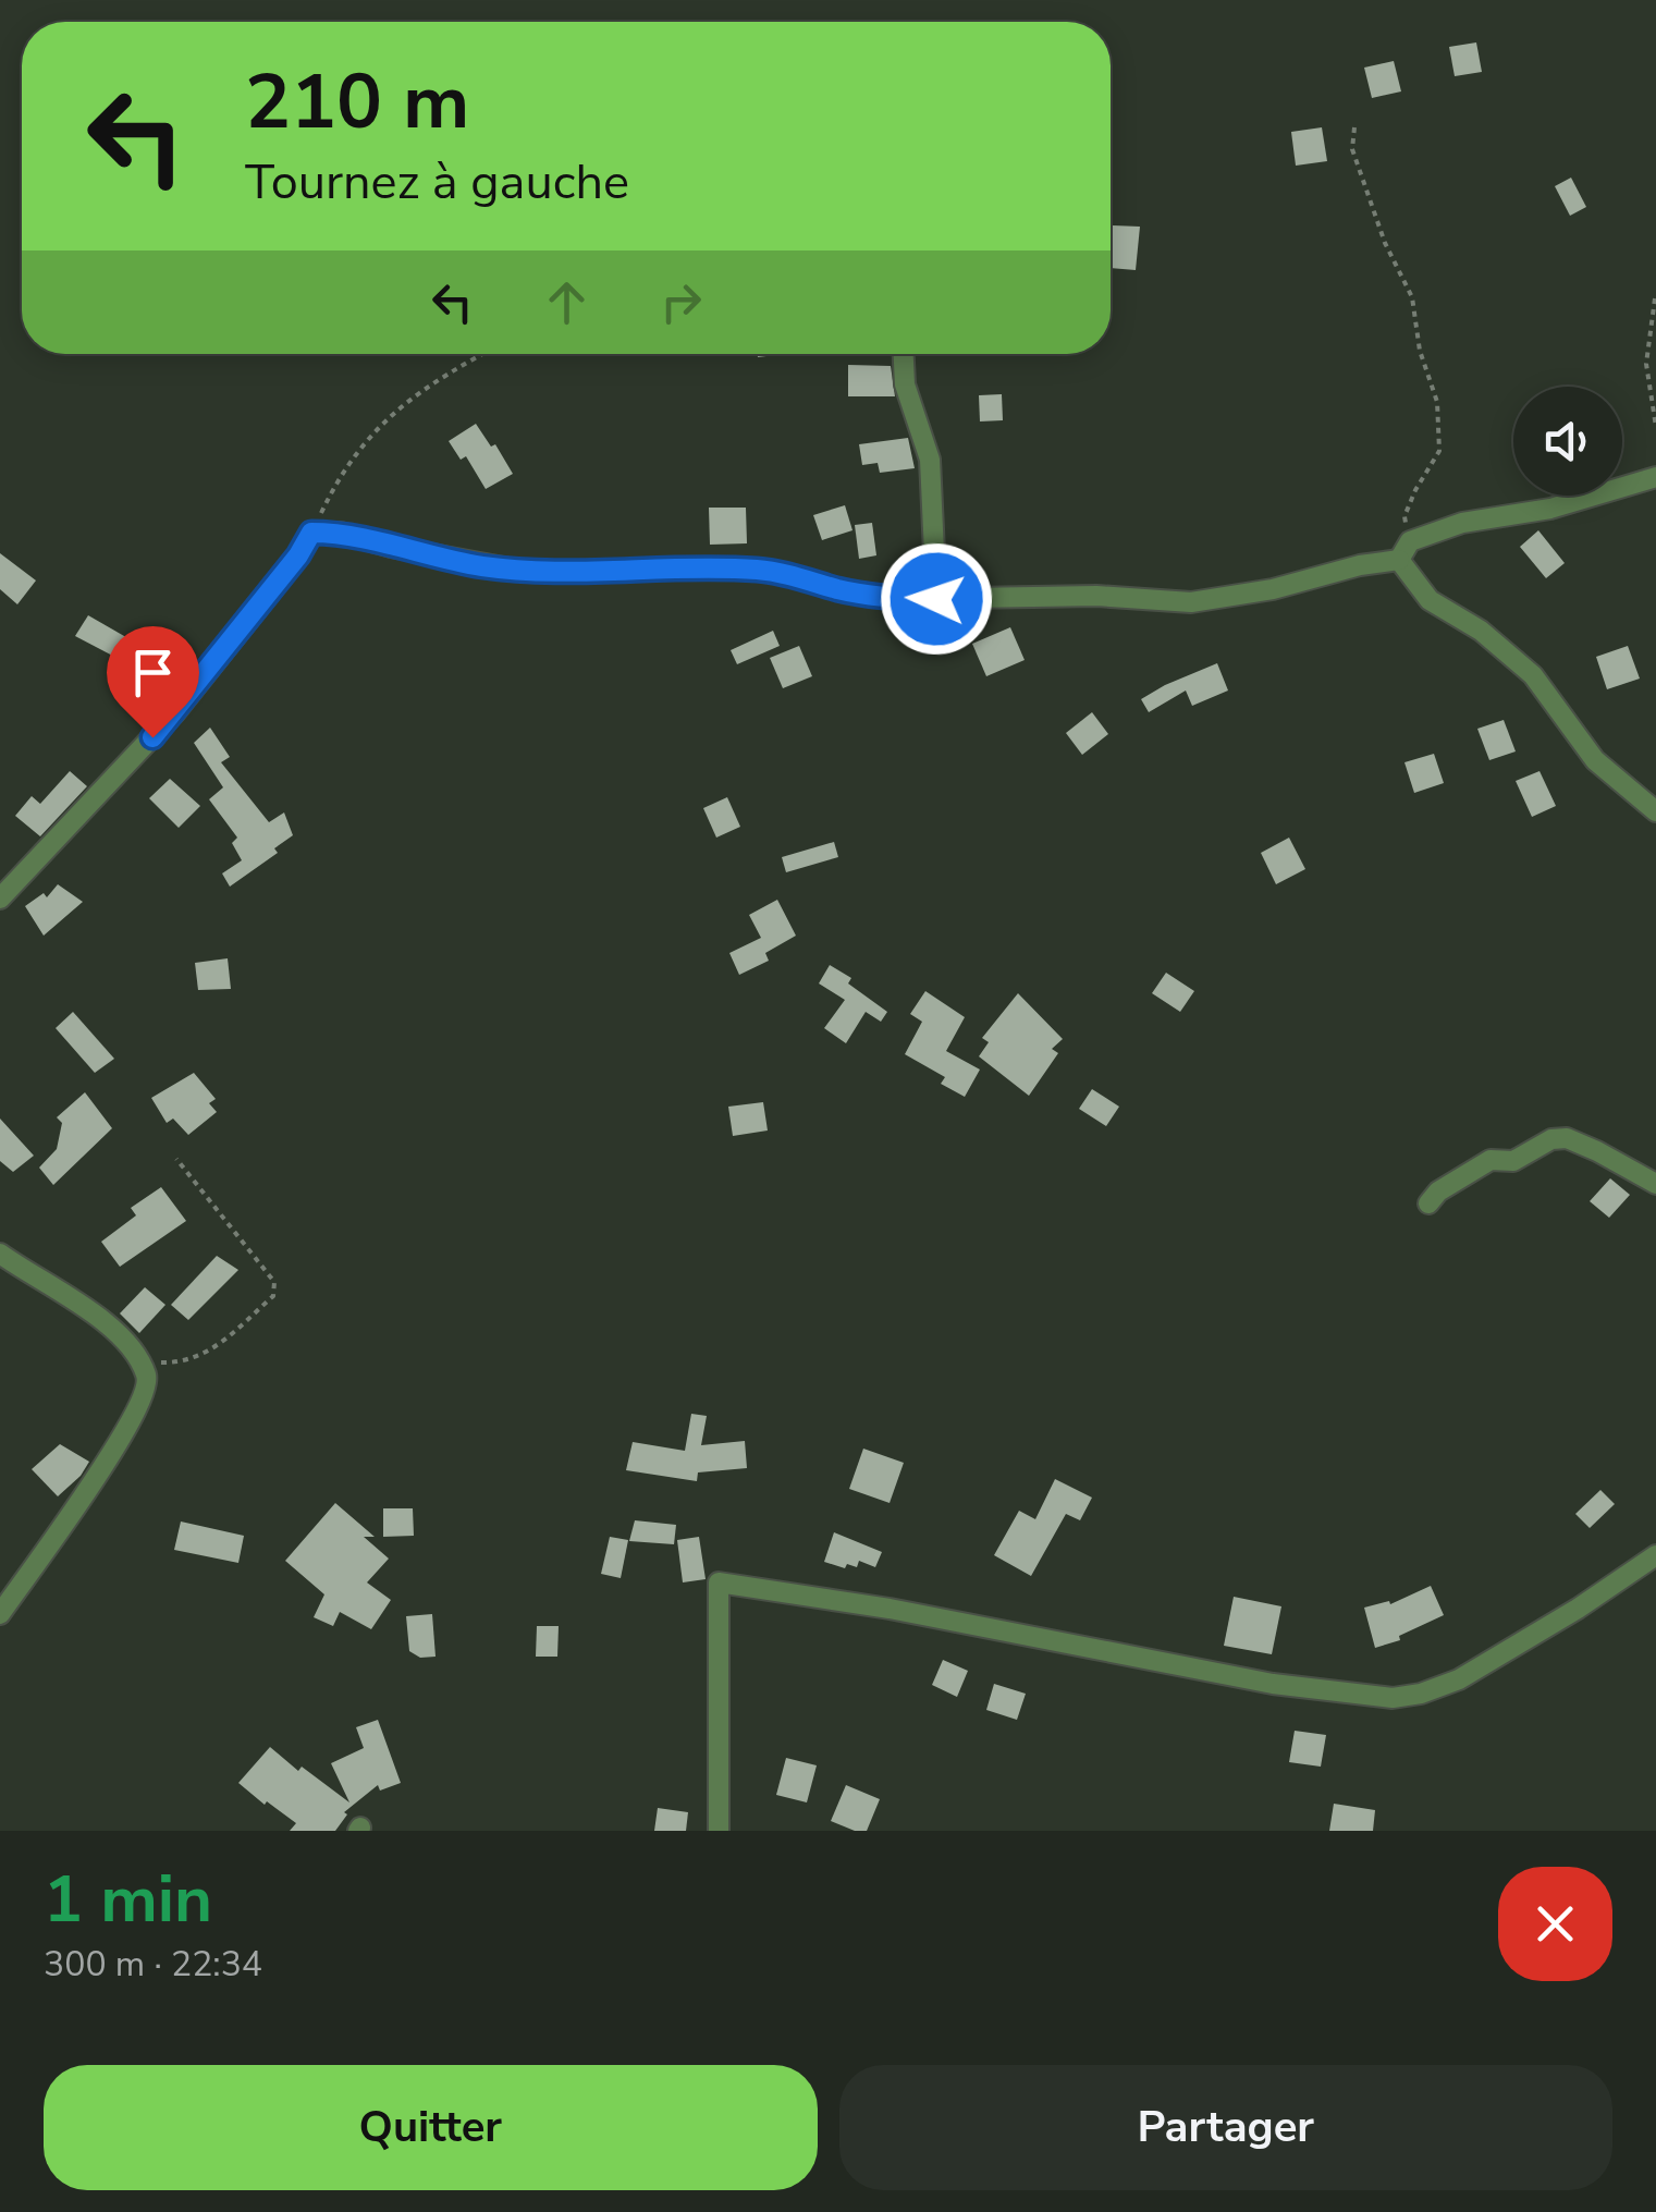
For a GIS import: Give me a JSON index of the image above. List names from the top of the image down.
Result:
{
  "page": {
    "turn": ["210 m", "Tournez à gauche"],
    "heading": ["1 min", "300 m · 22:34"],
    "buttons": ["Quitter", "Partager"]
  }
}
